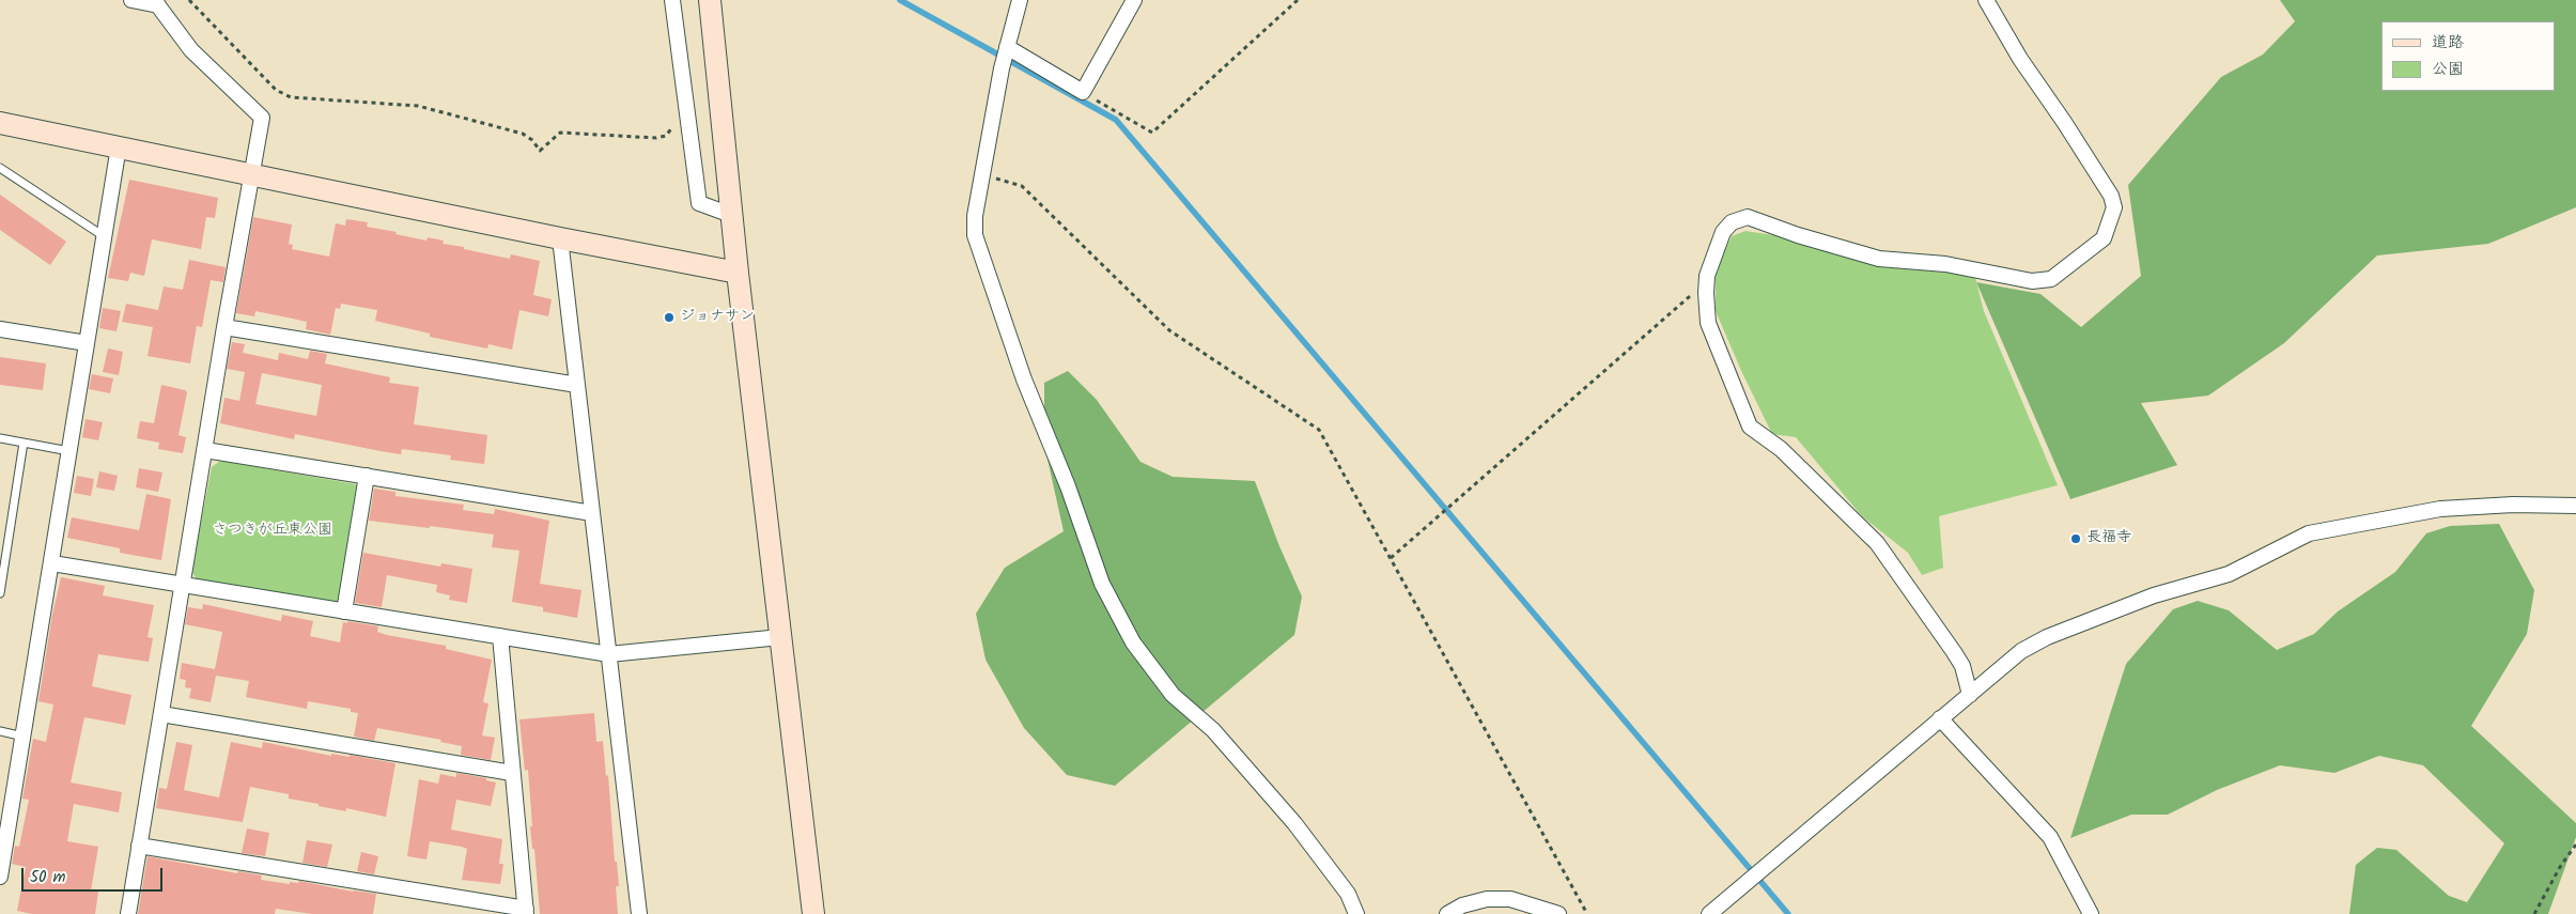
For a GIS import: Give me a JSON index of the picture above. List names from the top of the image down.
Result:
{
  "parks": ["さつきが丘東公園"],
  "places": ["ジョナサン", "長福寺"],
  "legend": ["道路", "公園"],
  "scale_bar": "50 m"
}
